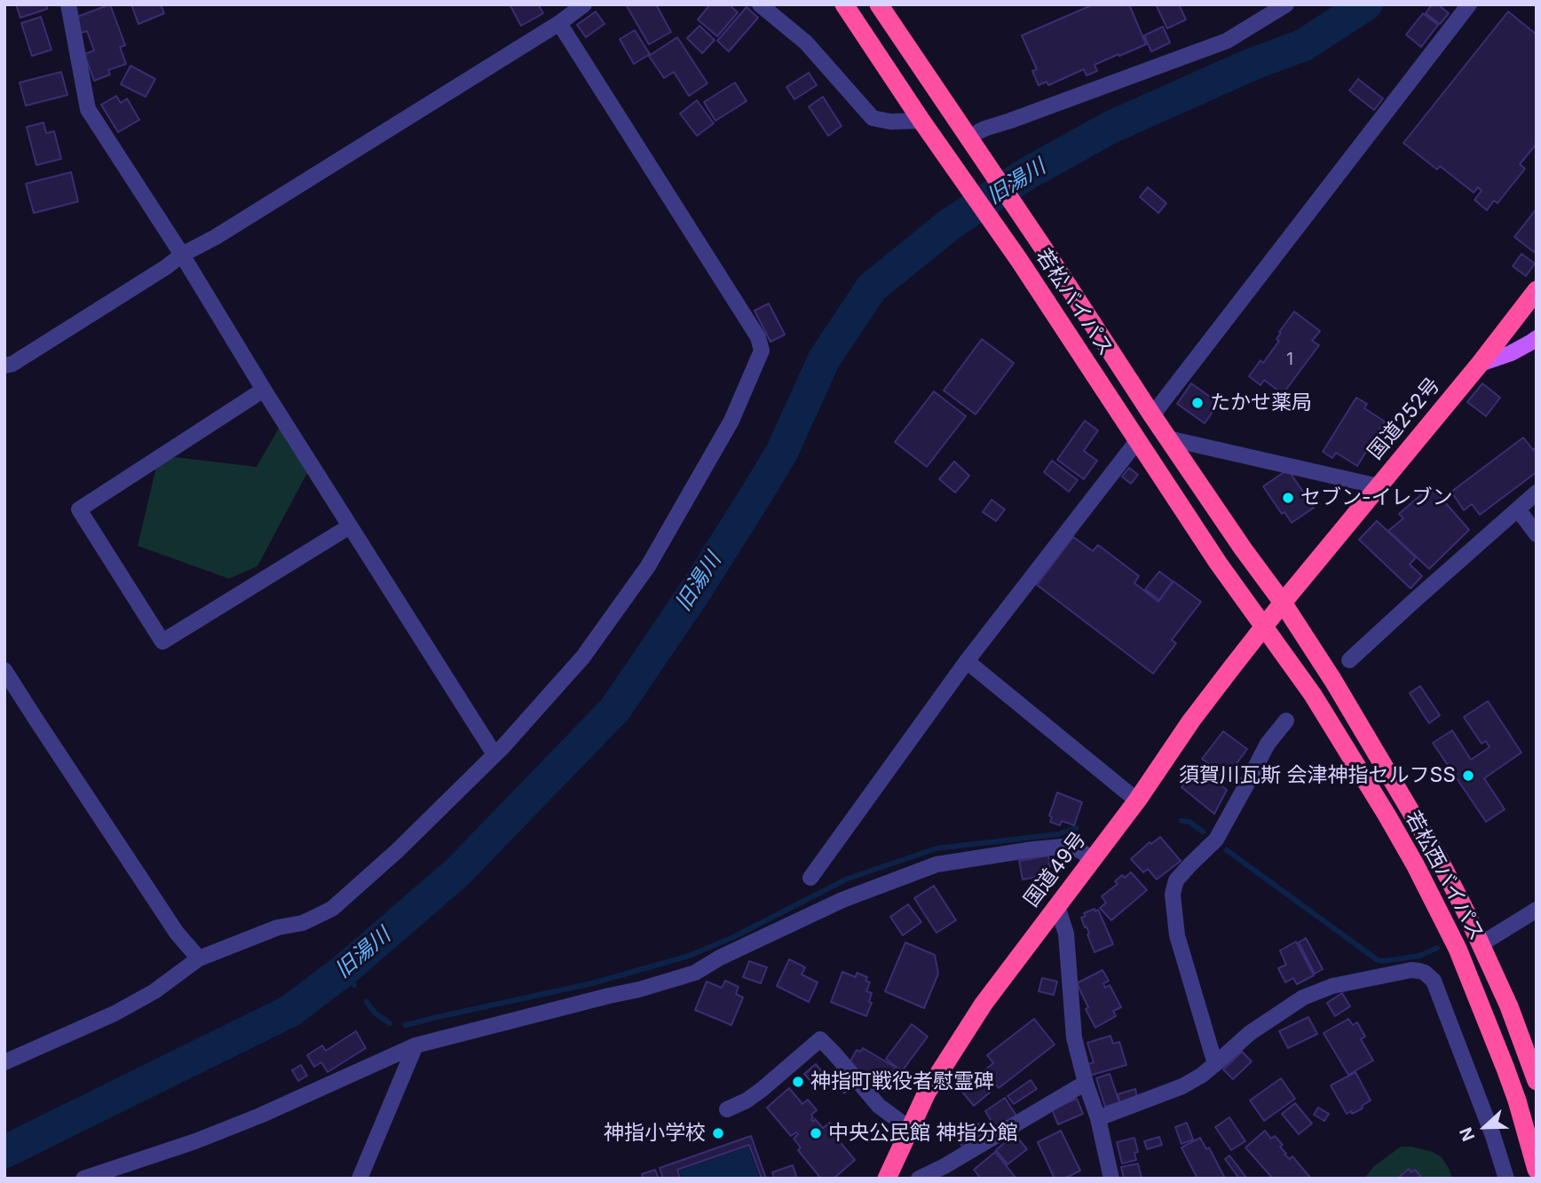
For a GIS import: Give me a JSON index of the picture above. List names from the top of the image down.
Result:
{
  "streets": {
    "highway": [
      "若松バイパス",
      "国道252号",
      "国道49号",
      "若松西バイパス"
    ]
  },
  "crossings": [
    ["若松バイパス", "国道252号"],
    ["若松バイパス", "国道49号"],
    ["若松バイパス", "若松西バイパス"],
    ["国道252号", "国道49号"],
    ["国道252号", "若松西バイパス"],
    ["国道49号", "若松西バイパス"]
  ],
  "water": ["旧湯川"],
  "places": [
    "たかせ薬局",
    "セブン-イレブン",
    "須賀川瓦斯 会津神指セルフSS",
    "神指町戦役者慰霊碑",
    "神指小学校",
    "中央公民館 神指分館"
  ],
  "house_numbers": ["1"],
  "north": "left"
}
